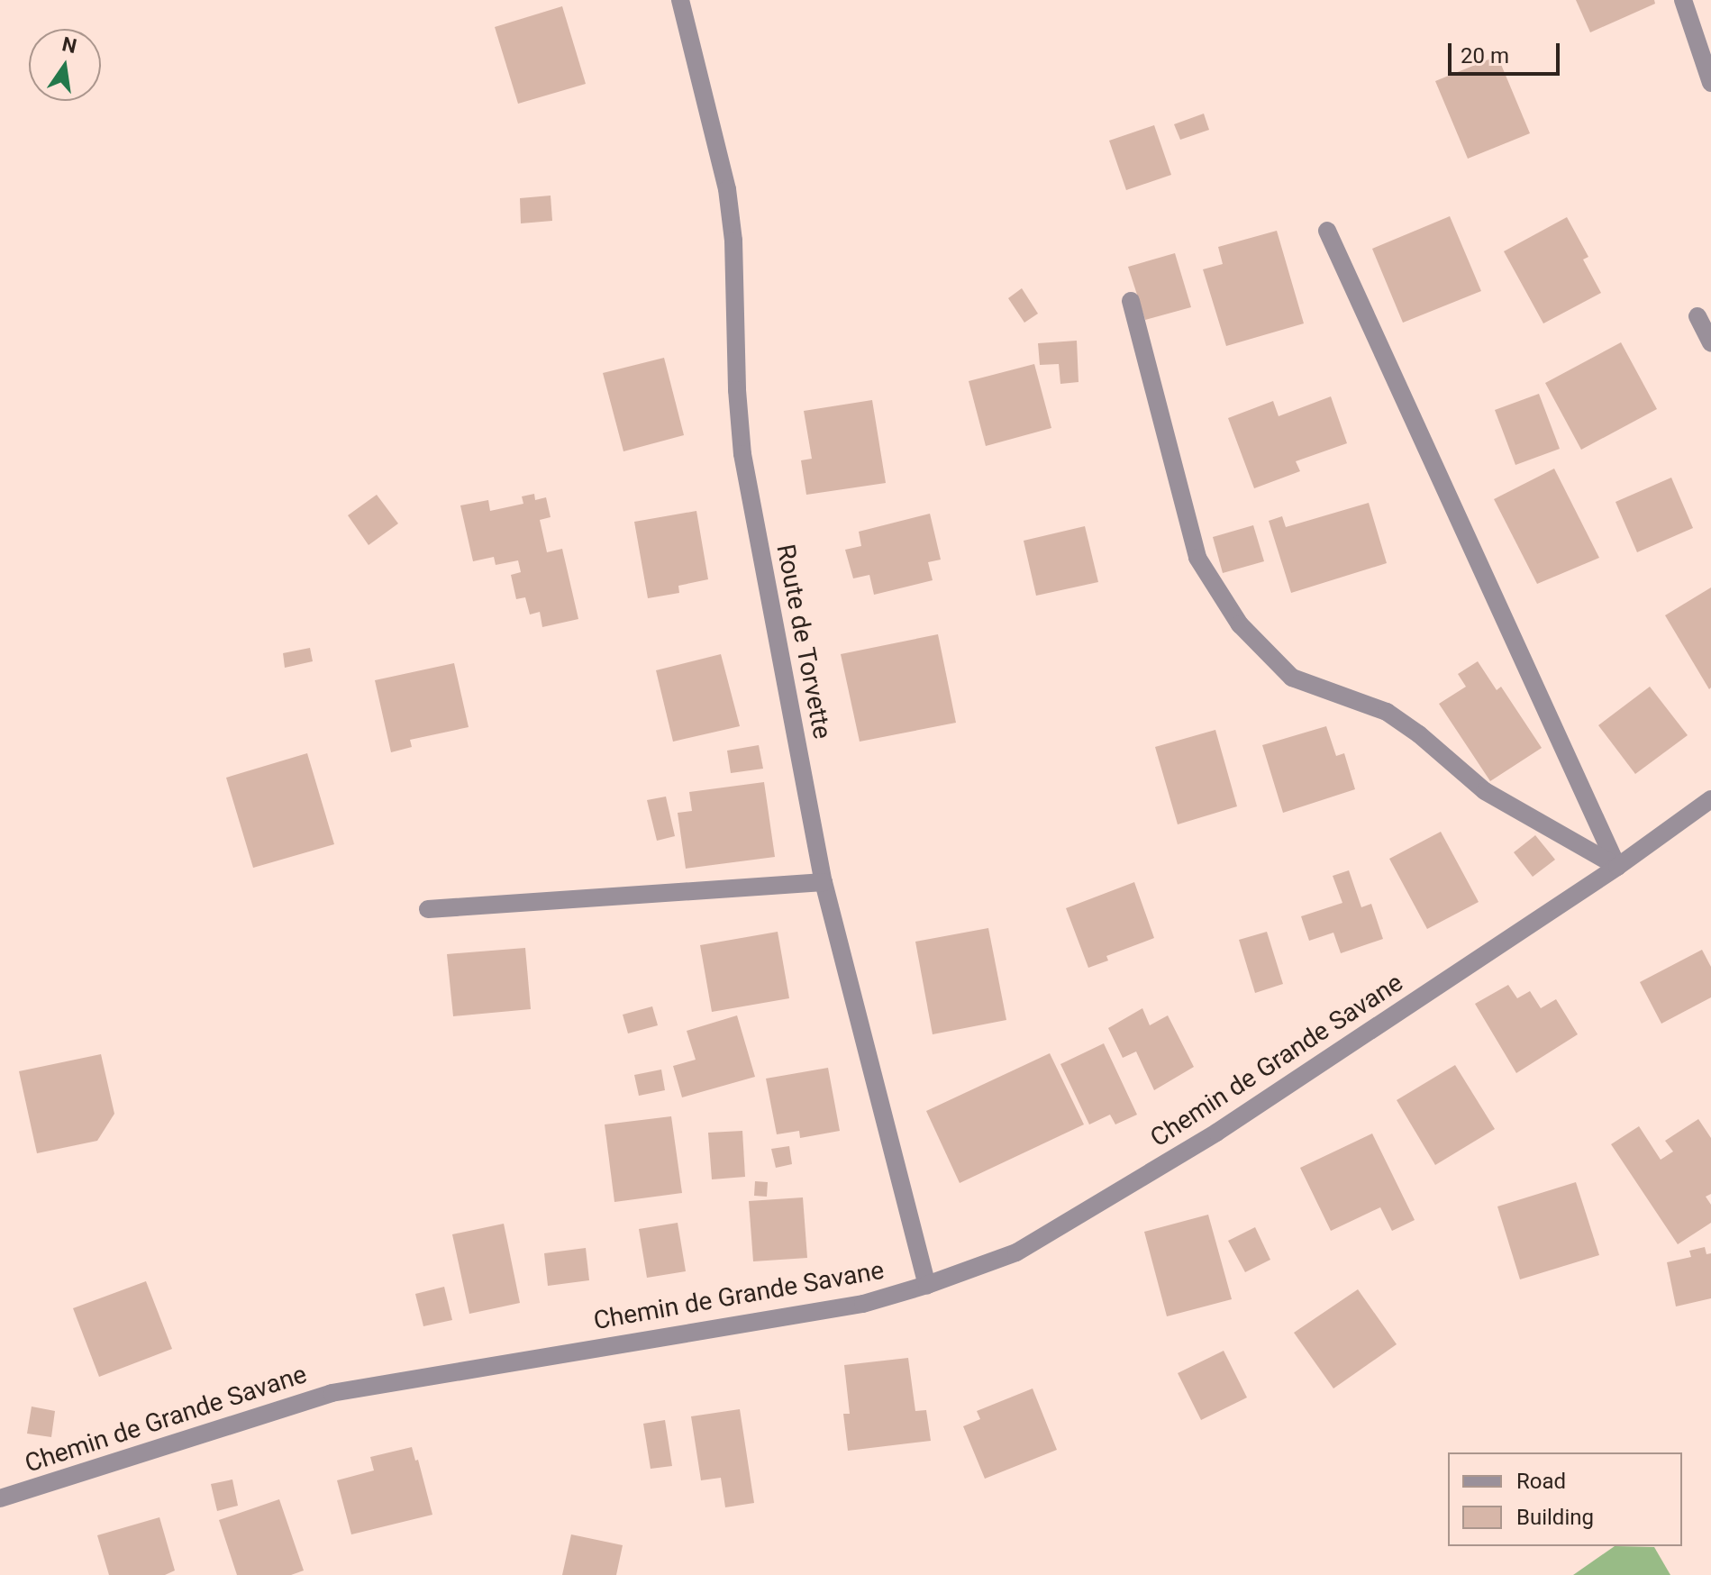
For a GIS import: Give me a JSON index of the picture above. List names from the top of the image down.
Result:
{
  "streets": {
    "street": ["Route de Torvette", "Chemin de Grande Savane"]
  },
  "crossings": [
    ["Route de Torvette", "Chemin de Grande Savane"]
  ],
  "legend": ["Road", "Building"],
  "scale_bar": "20 m",
  "north": "top"
}
